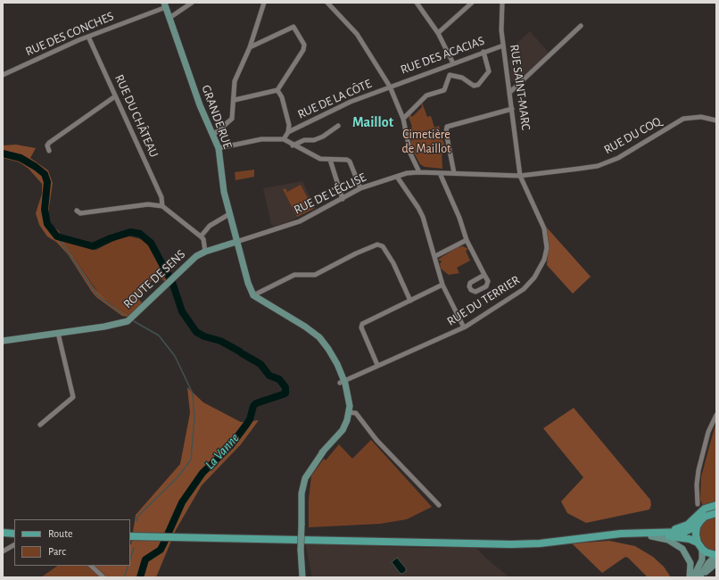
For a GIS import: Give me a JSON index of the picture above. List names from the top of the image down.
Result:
{
  "streets": {
    "street": [
      "RUE DES CONCHES",
      "RUE DES ACACIAS",
      "RUE SAINT-MARC",
      "RUE DE LA CÔTE",
      "RUE DU CHÂTEAU",
      "GRANDE RUE",
      "RUE DU COQ",
      "RUE DE L'ÉGLISE",
      "ROUTE DE SENS",
      "RUE DU TERRIER"
    ]
  },
  "crossings": [
    ["RUE DES CONCHES", "RUE DU CHÂTEAU"],
    ["RUE DES CONCHES", "GRANDE RUE"],
    ["RUE DES ACACIAS", "RUE SAINT-MARC"],
    ["RUE DES ACACIAS", "RUE DE LA CÔTE"],
    ["RUE SAINT-MARC", "RUE DU COQ"],
    ["RUE SAINT-MARC", "RUE DE L'ÉGLISE"],
    ["RUE SAINT-MARC", "RUE DU TERRIER"],
    ["GRANDE RUE", "RUE DE L'ÉGLISE"],
    ["GRANDE RUE", "ROUTE DE SENS"],
    ["RUE DU COQ", "RUE DE L'ÉGLISE"],
    ["RUE DU COQ", "RUE DU TERRIER"],
    ["RUE DE L'ÉGLISE", "ROUTE DE SENS"],
    ["RUE DE L'ÉGLISE", "RUE DU TERRIER"]
  ],
  "districts": ["Maillot"],
  "water": ["La Vanne"],
  "parks": ["Cimetière de Maillot"],
  "legend": ["Route", "Parc"]
}
